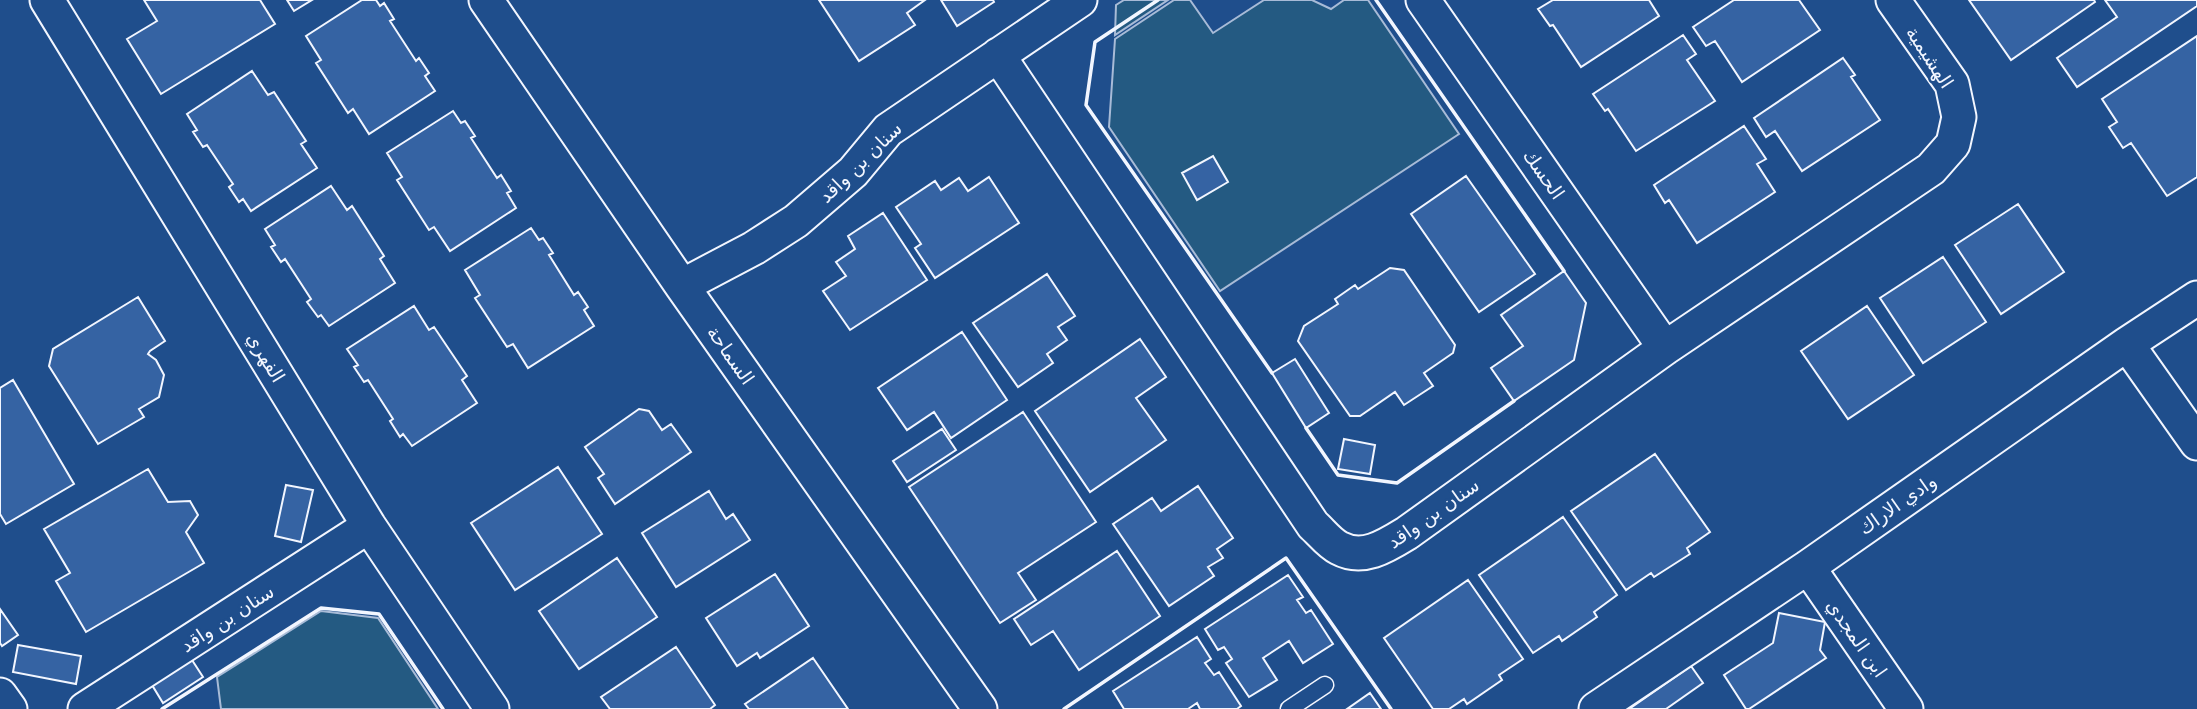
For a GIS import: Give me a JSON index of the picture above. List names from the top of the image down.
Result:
{
  "streets": {
    "street": [
      "الهشيمية",
      "سنان بن واقد",
      "الحسك",
      "السماحة",
      "الفهري",
      "وادي الاراك",
      "ابن المجدي"
    ]
  },
  "crossings": [
    ["الهشيمية", "سنان بن واقد"],
    ["سنان بن واقد", "الحسك"],
    ["سنان بن واقد", "السماحة"],
    ["سنان بن واقد", "الفهري"],
    ["وادي الاراك", "ابن المجدي"]
  ]
}
